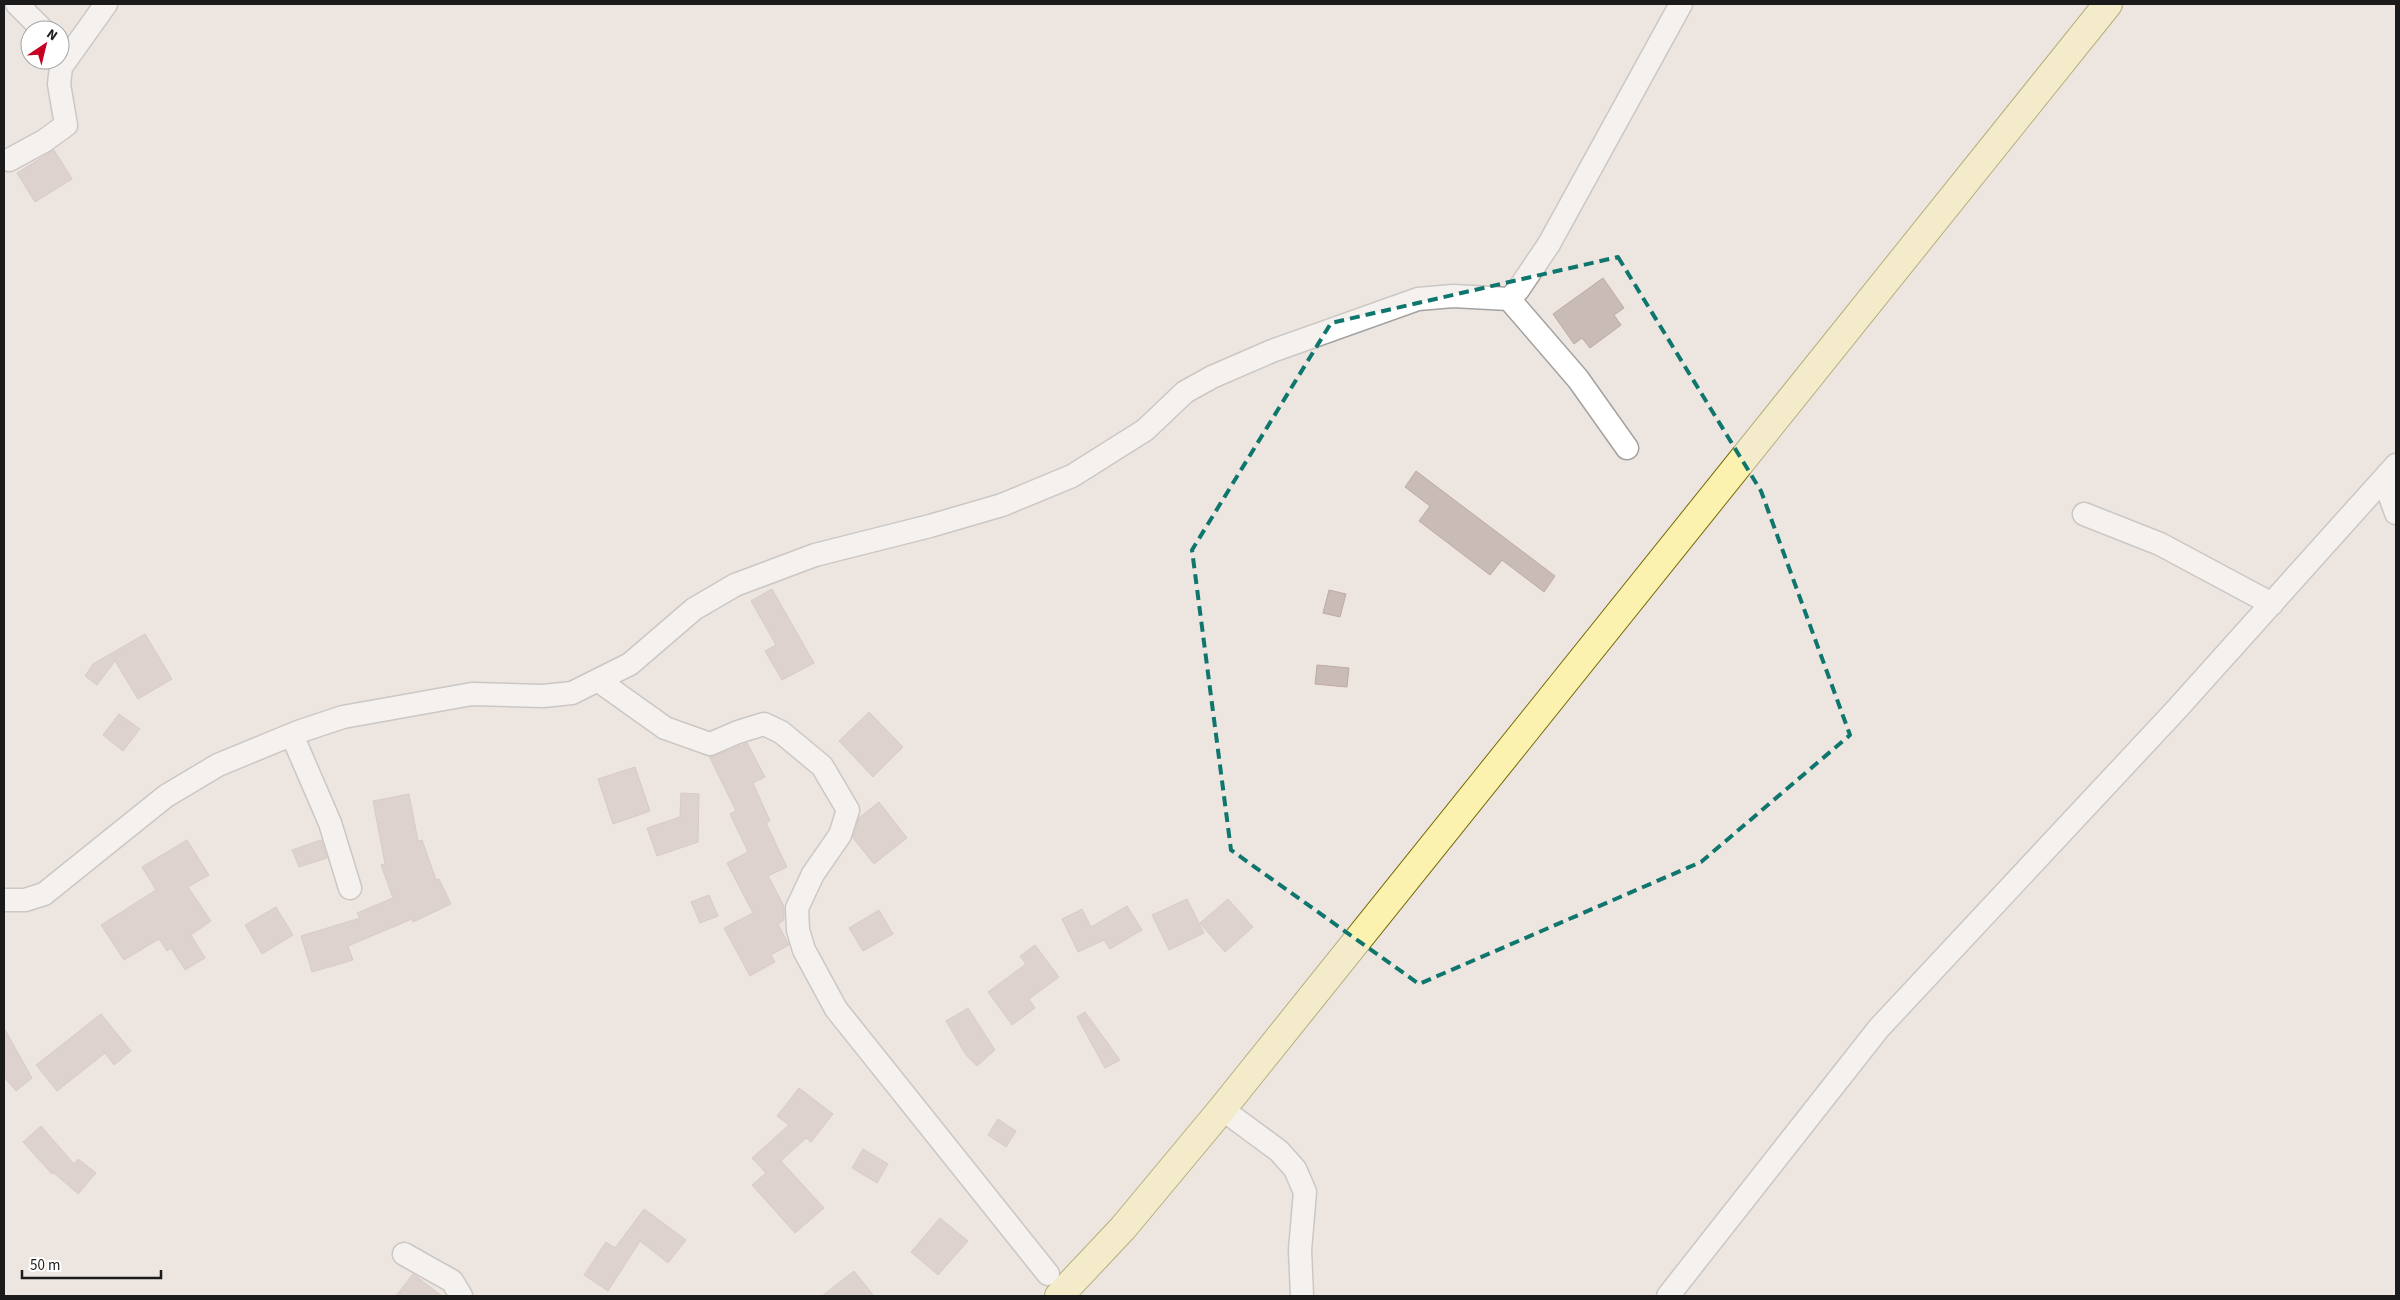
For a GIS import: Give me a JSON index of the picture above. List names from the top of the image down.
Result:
{
  "scale_bar": "50 m",
  "north": "top right"
}
